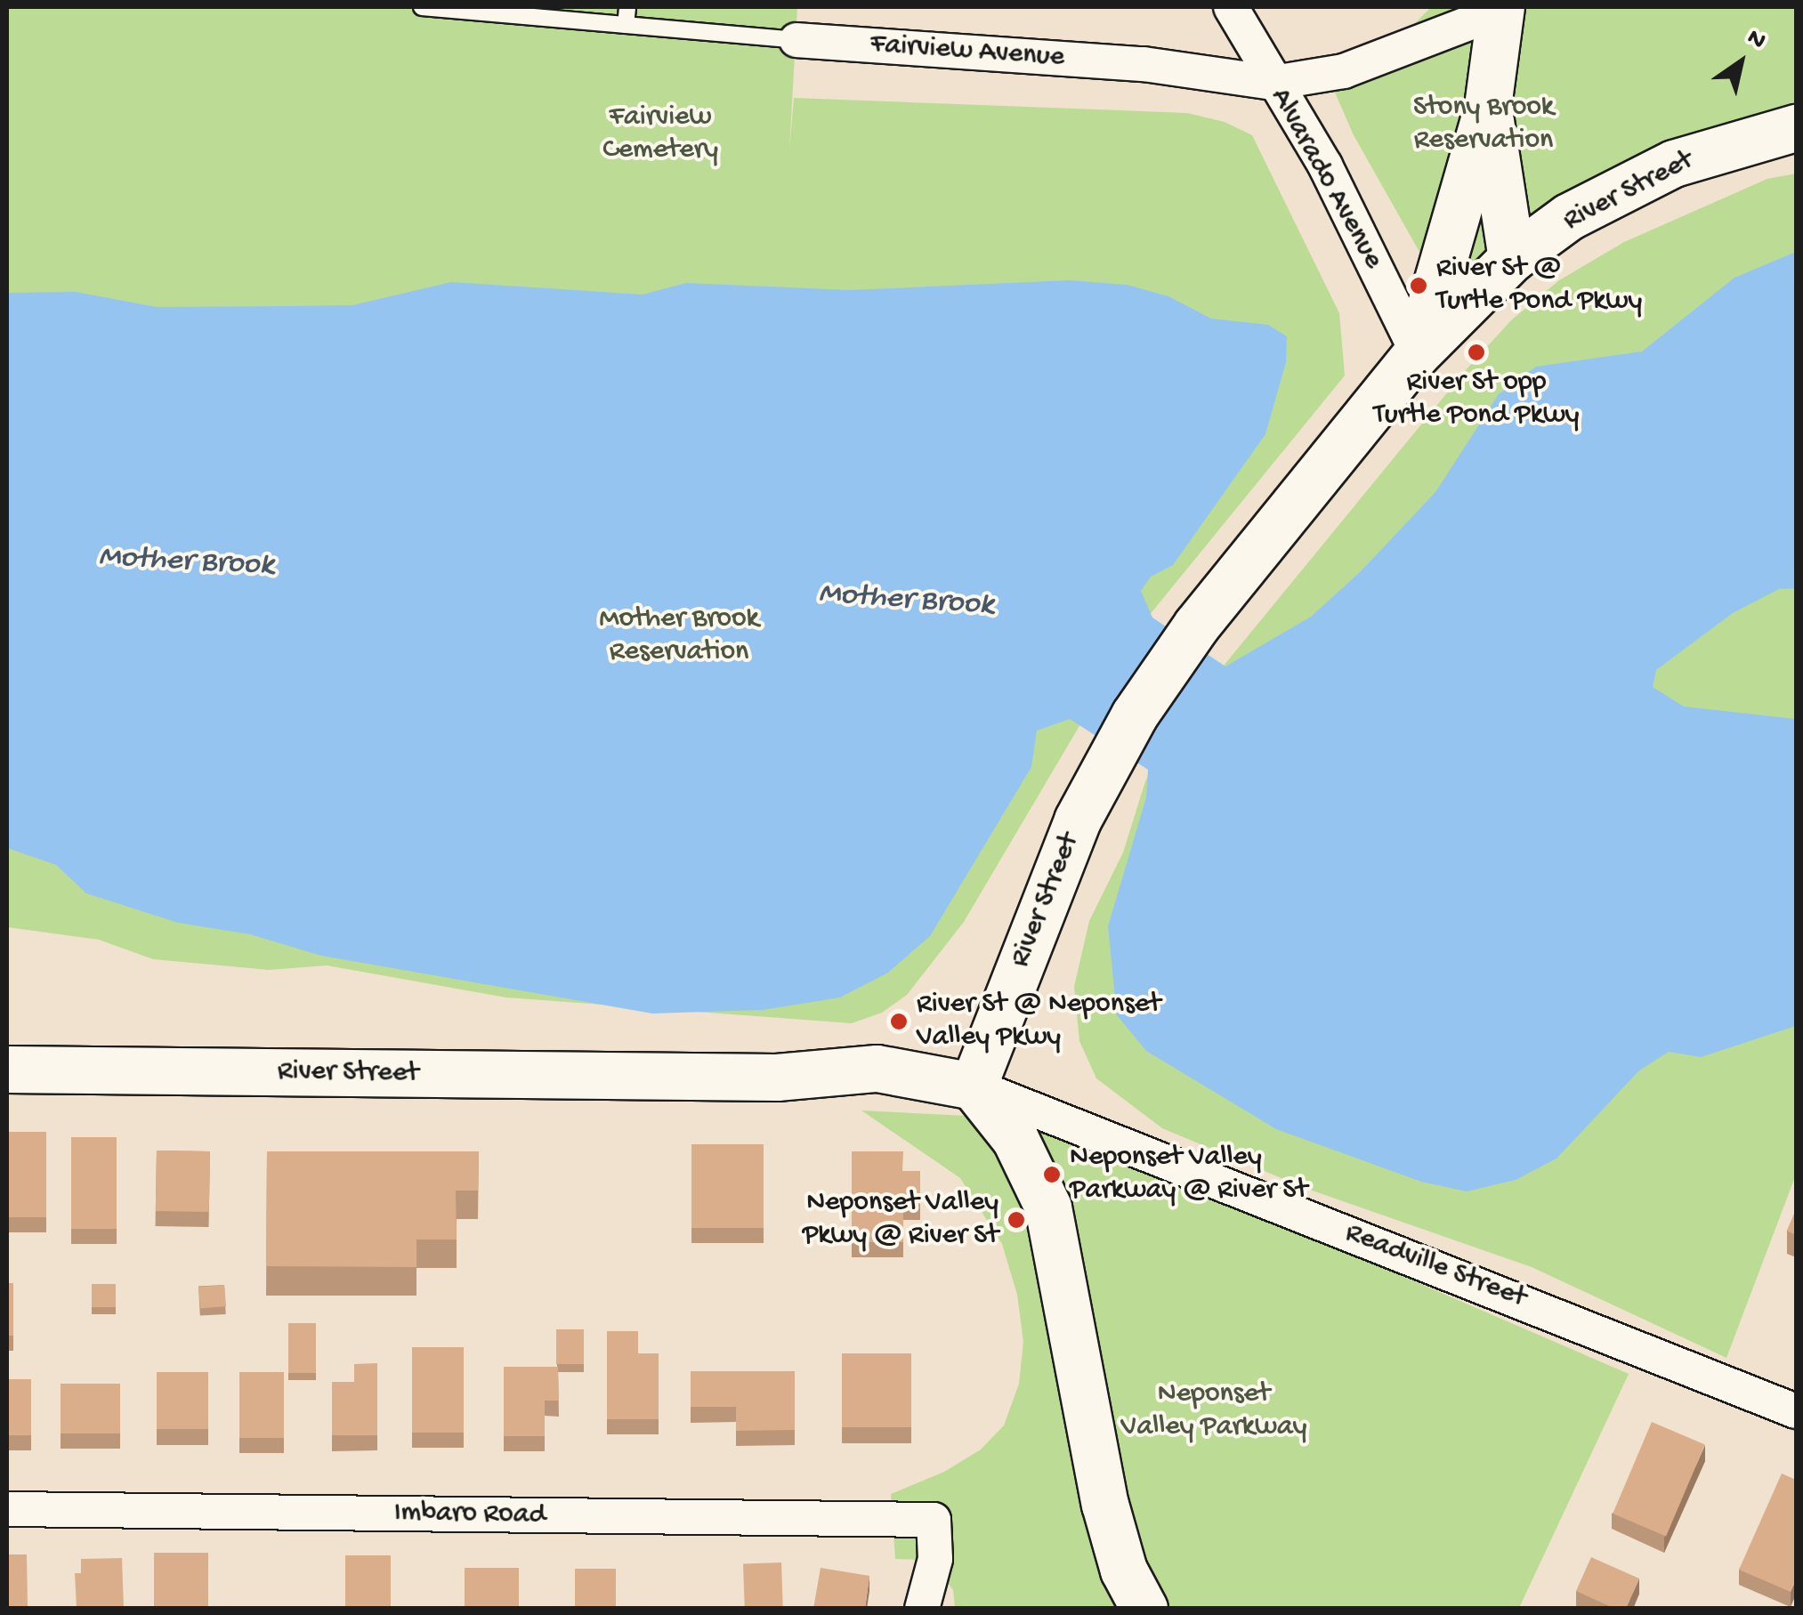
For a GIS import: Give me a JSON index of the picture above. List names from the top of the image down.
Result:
{
  "streets": {
    "main road": ["River Street"],
    "street": [
      "Fairview Avenue",
      "Alvarado Avenue",
      "Readville Street",
      "Imbaro Road"
    ]
  },
  "crossings": [
    ["Fairview Avenue", "Alvarado Avenue"],
    ["Alvarado Avenue", "River Street"],
    ["River Street", "Readville Street"]
  ],
  "water": ["Mother Brook"],
  "parks": [
    "Stony Brook Reservation",
    "Fairview Cemetery",
    "Mother Brook Reservation",
    "Neponset Valley Parkway"
  ],
  "places": [
    "River St @ Turtle Pond Pkwy",
    "River St opp Turtle Pond Pkwy",
    "River St @ Neponset Valley Pkwy",
    "Neponset Valley Parkway @ River St",
    "Neponset Valley Pkwy @ River St"
  ],
  "north": "top right"
}
